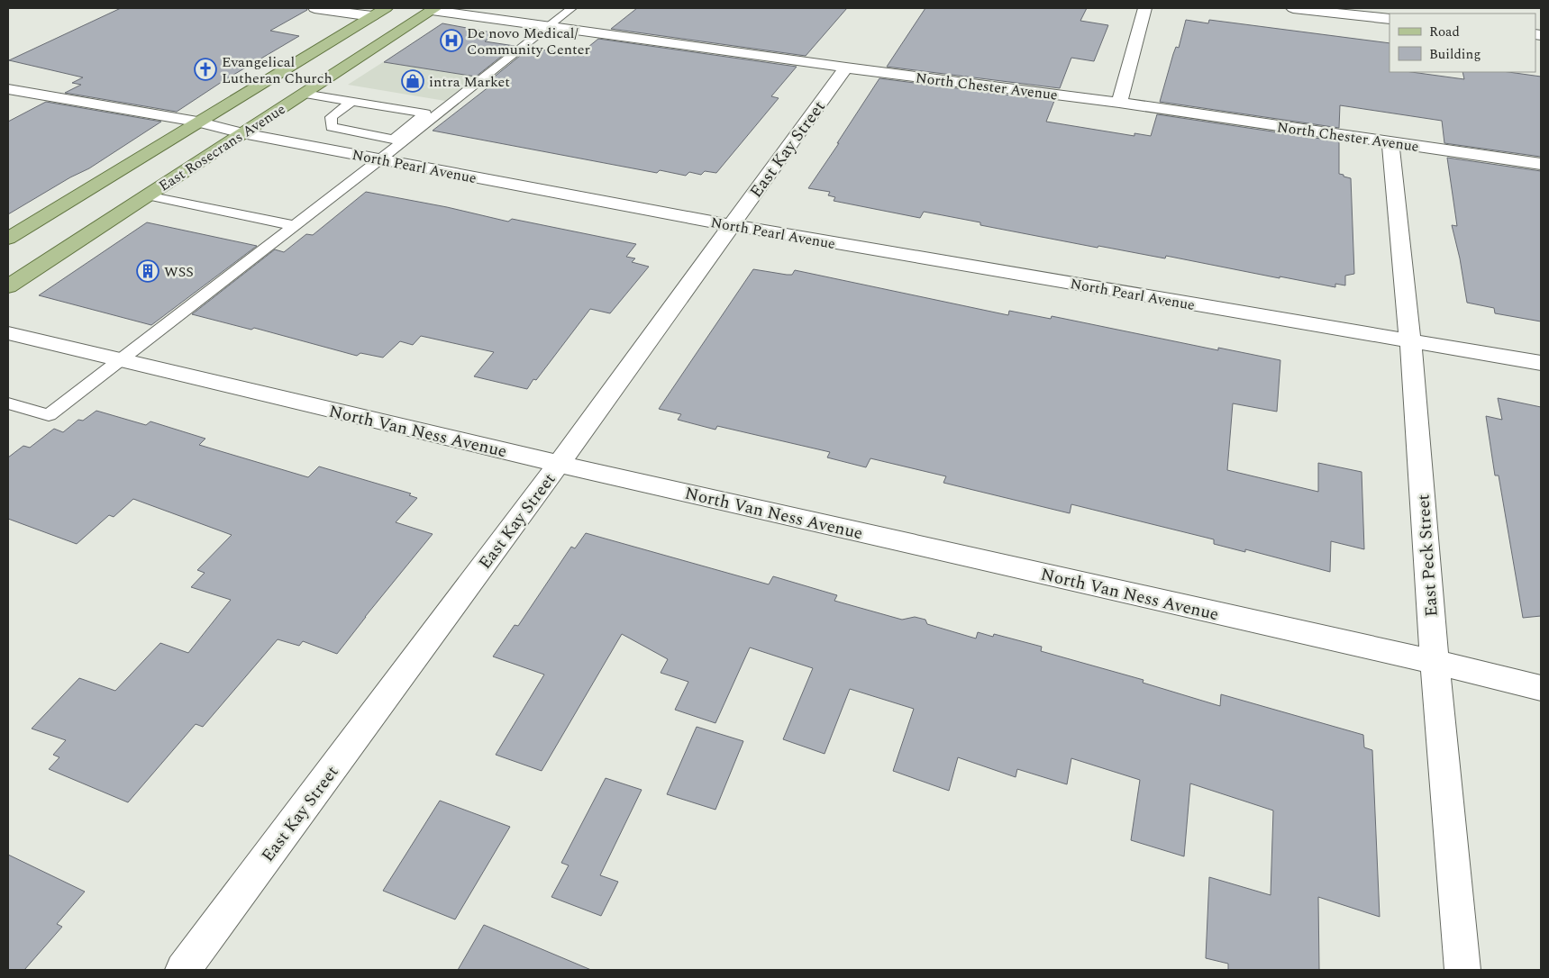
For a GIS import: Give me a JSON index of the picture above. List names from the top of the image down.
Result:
{
  "streets": {
    "main road": ["East Rosecrans Avenue"],
    "street": [
      "North Chester Avenue",
      "East Kay Street",
      "North Pearl Avenue",
      "North Van Ness Avenue",
      "East Peck Street"
    ]
  },
  "crossings": [
    ["North Chester Avenue", "East Rosecrans Avenue"],
    ["North Chester Avenue", "East Kay Street"],
    ["North Chester Avenue", "East Peck Street"],
    ["East Rosecrans Avenue", "North Pearl Avenue"],
    ["East Kay Street", "North Pearl Avenue"],
    ["East Kay Street", "North Van Ness Avenue"],
    ["North Pearl Avenue", "East Peck Street"],
    ["North Van Ness Avenue", "East Peck Street"]
  ],
  "places": {
    "hospital": ["De novo Medical/ Community Center"],
    "church": ["Evangelical Lutheran Church"],
    "shop": ["intra Market"],
    "building": ["WSS"]
  },
  "legend": ["Road", "Building"]
}
